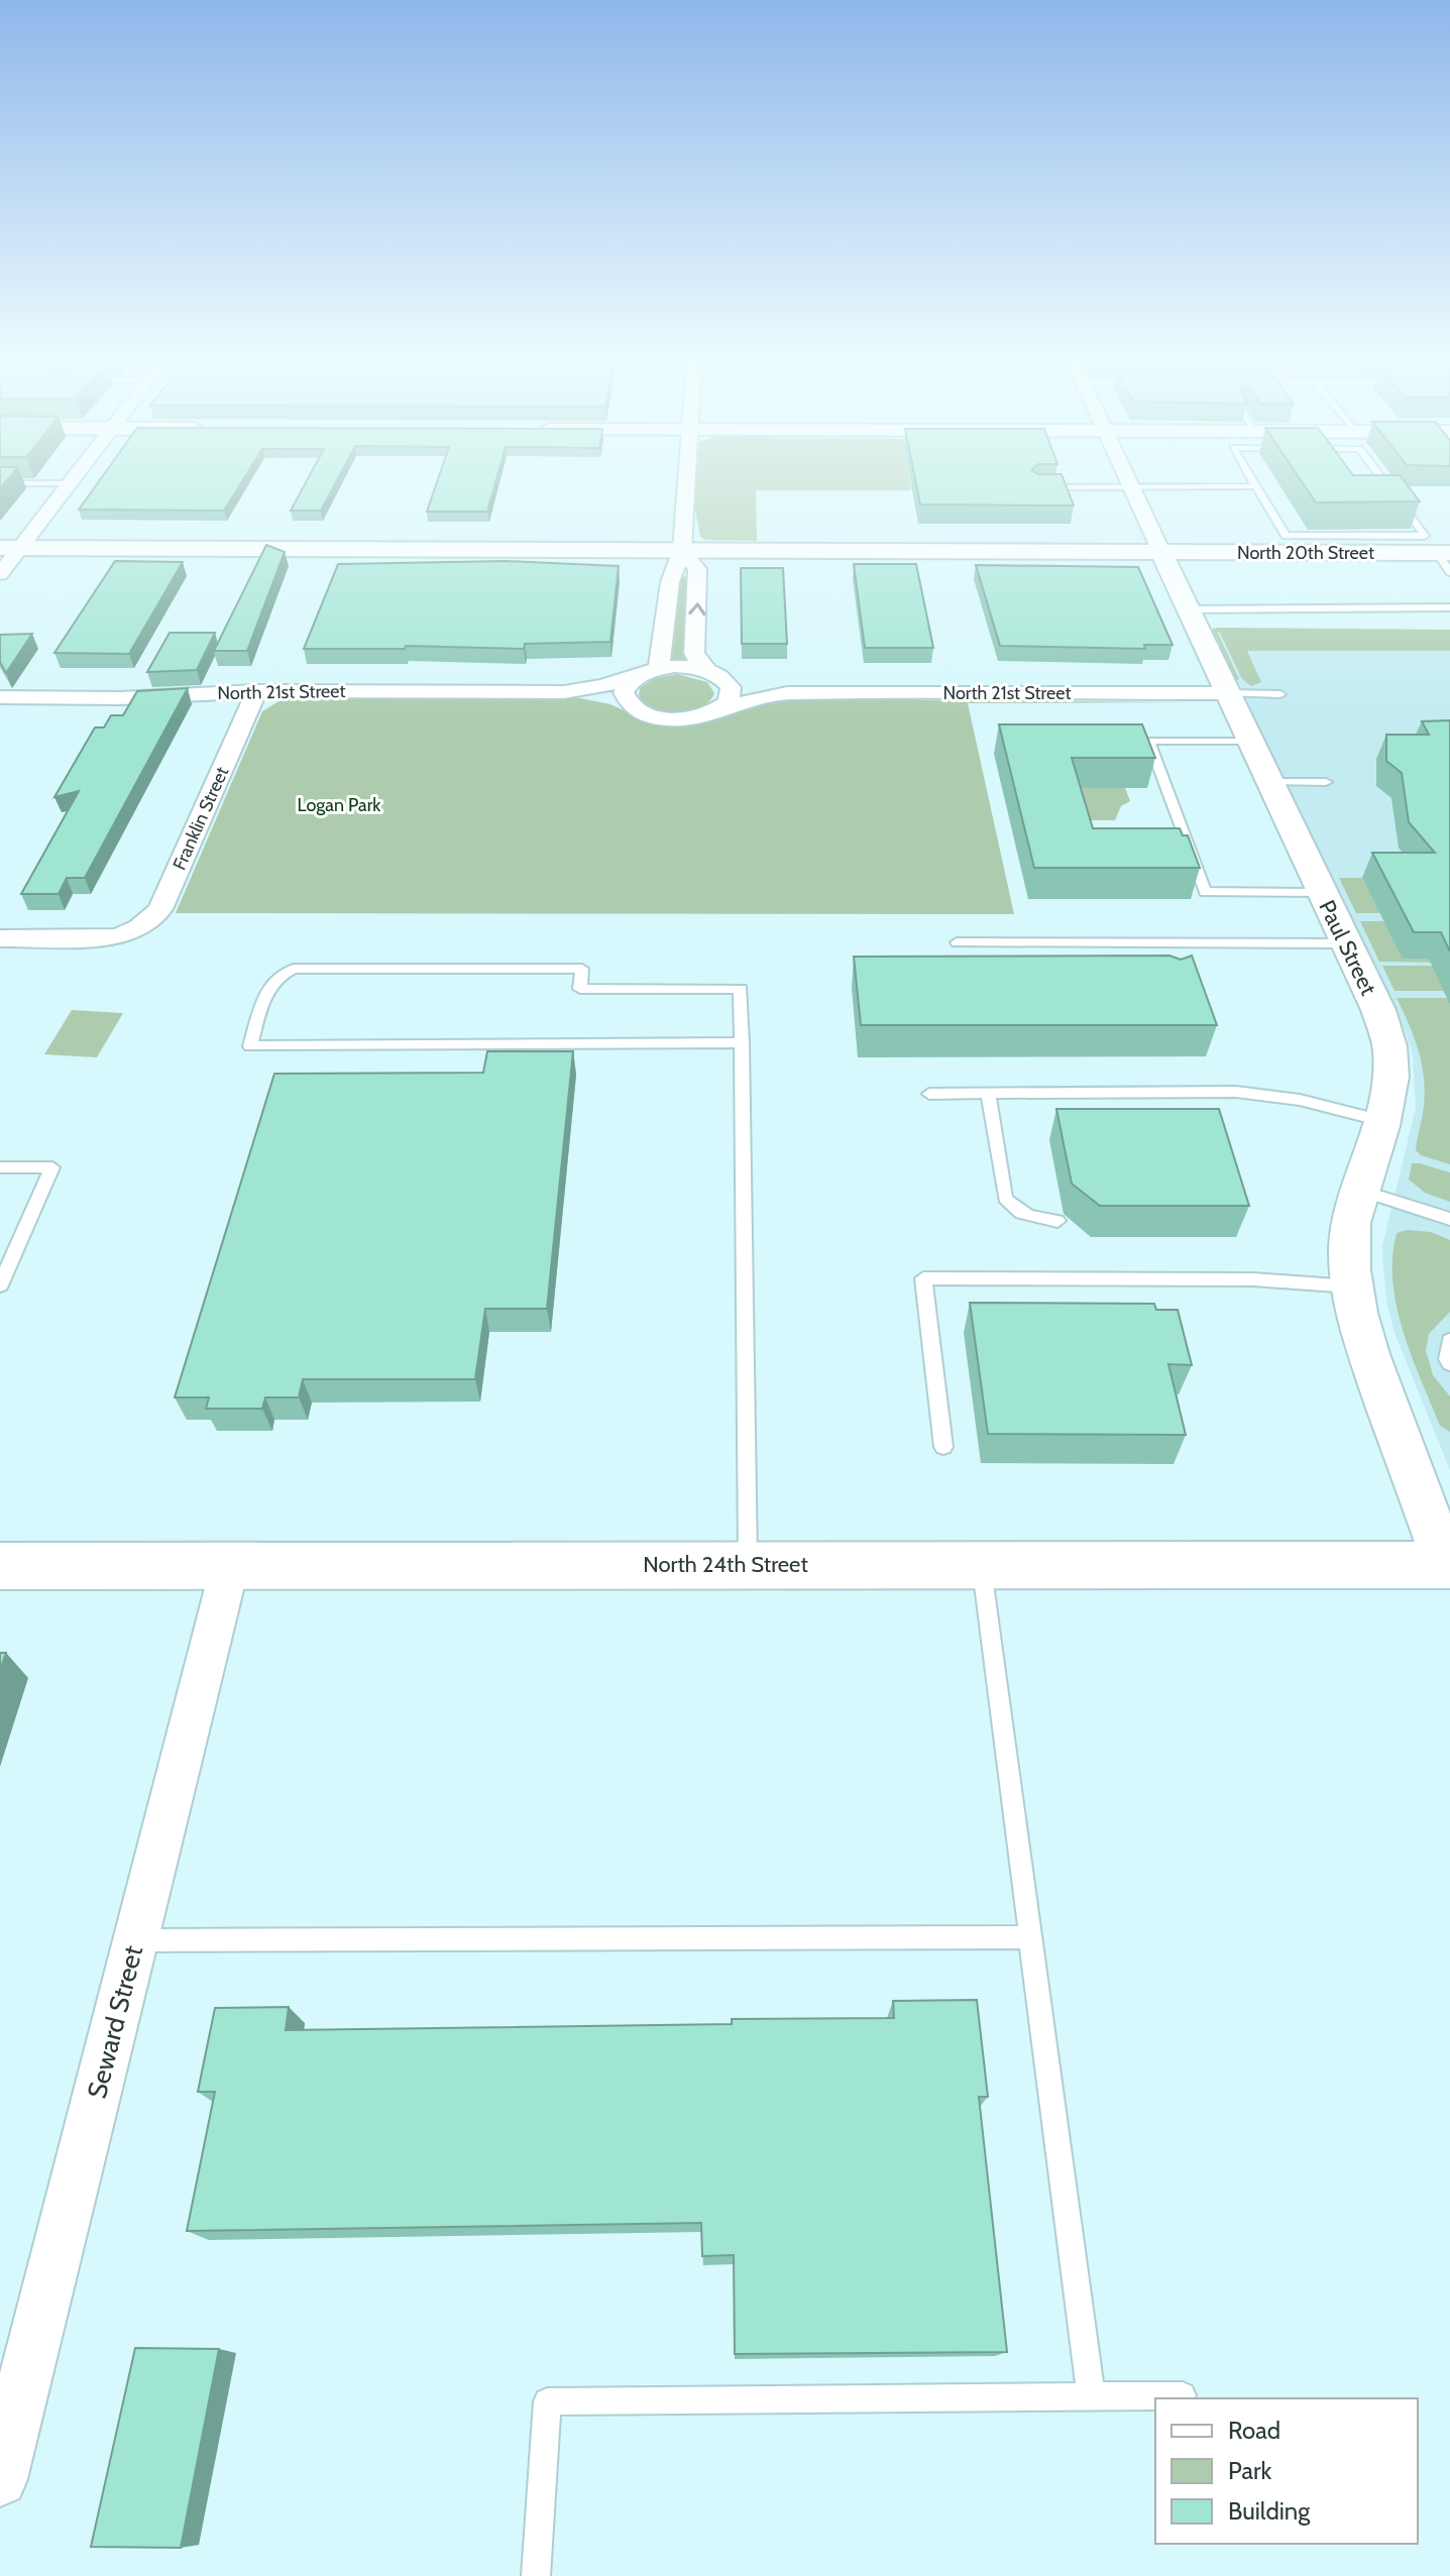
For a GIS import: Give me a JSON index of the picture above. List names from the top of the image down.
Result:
{
  "streets": {
    "main road": ["North 24th Street"],
    "street": [
      "North 20th Street",
      "North 21st Street",
      "Franklin Street",
      "Paul Street",
      "Seward Street"
    ]
  },
  "crossings": [
    ["North 20th Street", "Paul Street"],
    ["North 21st Street", "Franklin Street"],
    ["North 21st Street", "Paul Street"],
    ["Paul Street", "North 24th Street"],
    ["North 24th Street", "Seward Street"]
  ],
  "parks": ["Logan Park"],
  "legend": ["Road", "Park", "Building"]
}
